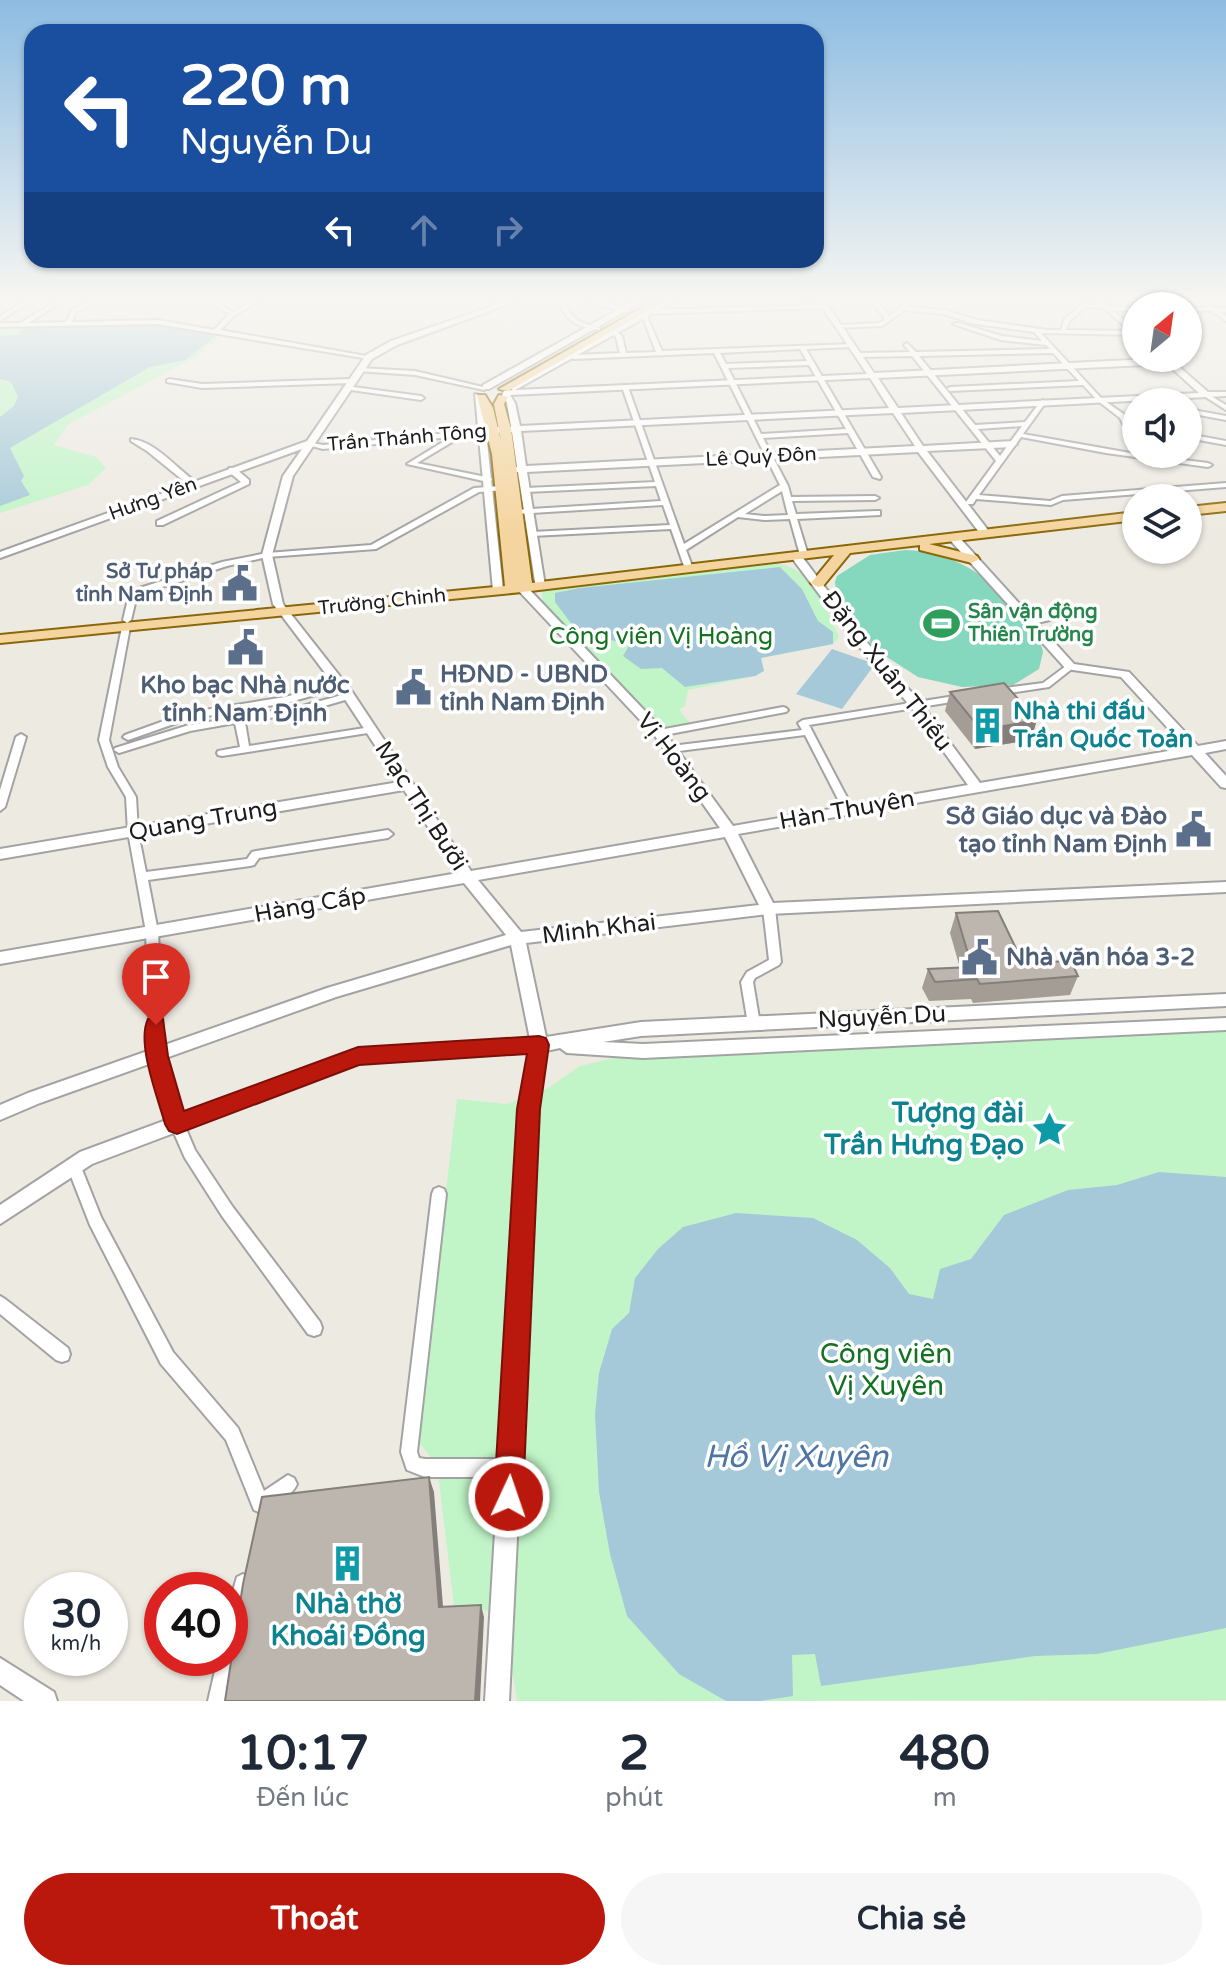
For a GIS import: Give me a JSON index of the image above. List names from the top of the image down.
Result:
{
  "streets": {
    "main road": ["Trường Chinh"],
    "street": [
      "Trần Thánh Tông",
      "Lê Quý Đôn",
      "Hưng Yên",
      "Đặng Xuân Thiều",
      "Vị Hoàng",
      "Mạc Thị Bưởi",
      "Hàn Thuyên",
      "Quang Trung",
      "Hàng Cấp",
      "Minh Khai",
      "Nguyễn Du"
    ]
  },
  "crossings": [
    ["Trần Thánh Tông", "Hưng Yên"],
    ["Trần Thánh Tông", "Mạc Thị Bưởi"],
    ["Hưng Yên", "Mạc Thị Bưởi"],
    ["Trường Chinh", "Đặng Xuân Thiều"],
    ["Trường Chinh", "Vị Hoàng"],
    ["Trường Chinh", "Mạc Thị Bưởi"],
    ["Đặng Xuân Thiều", "Hàn Thuyên"],
    ["Vị Hoàng", "Hàn Thuyên"],
    ["Vị Hoàng", "Minh Khai"],
    ["Mạc Thị Bưởi", "Hàn Thuyên"],
    ["Mạc Thị Bưởi", "Quang Trung"],
    ["Mạc Thị Bưởi", "Hàng Cấp"],
    ["Mạc Thị Bưởi", "Minh Khai"],
    ["Mạc Thị Bưởi", "Nguyễn Du"],
    ["Hàn Thuyên", "Hàng Cấp"]
  ],
  "water": ["Hồ Vị Xuyên"],
  "parks": ["Công viên Vị Hoàng", "Công viên Vị Xuyên"],
  "places": {
    "public building": [
      "Sở Tư pháp tỉnh Nam Định",
      "Kho bạc Nhà nước tỉnh Nam Định",
      "HĐND - UBND tỉnh Nam Định",
      "Sở Giáo dục và Đào tạo tỉnh Nam Định",
      "Nhà văn hóa 3-2"
    ],
    "sports": ["Sân vận động Thiên Trường"],
    "building": ["Nhà thi đấu Trần Quốc Toản", "Nhà thờ Khoái Đồng"],
    "place": ["Tượng đài Trần Hưng Đạo"]
  },
  "north": "top right",
  "page": {
    "turn": ["220 m", "Nguyễn Du"],
    "speed": "30 km/h",
    "limit": "40",
    "eta": [
      "10:17",
      "Đến lúc",
      "2",
      "phút",
      "480",
      "m"
    ],
    "buttons": ["Thoát", "Chia sẻ"]
  }
}
